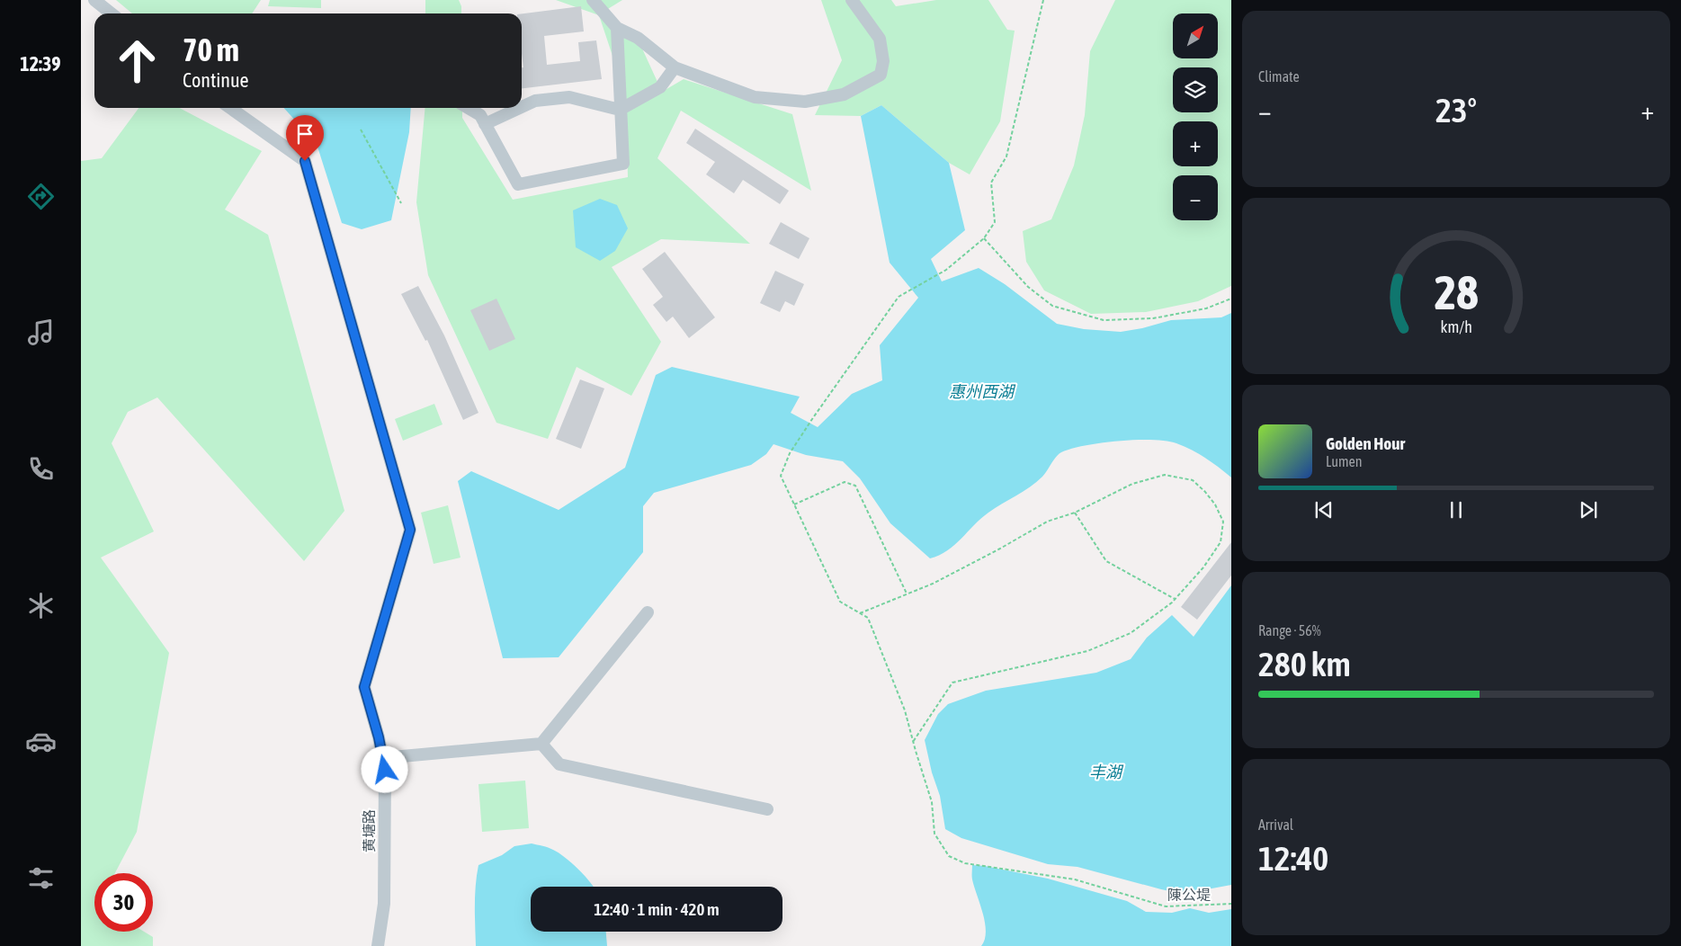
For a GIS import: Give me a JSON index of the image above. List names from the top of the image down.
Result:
{
  "streets": {
    "street": ["黄塘路"],
    "path": ["陳公堤"]
  },
  "water": ["惠州西湖", "丰湖"],
  "north": "top right",
  "page": {
    "tabs": "12:39",
    "tile": [
      "Climate",
      ["Range · 56%", "280 km"],
      ["Arrival", "12:40"]
    ],
    "map_buttons": ["+", "−"],
    "turn": ["70 m", "Continue"],
    "heat": ["−", "23°", "+"],
    "song": ["Golden Hour", "Lumen"],
    "limit": "30",
    "trip": "12:40 · 1 min · 420 m",
    "gauge": ["28", "km/h"]
  }
}
